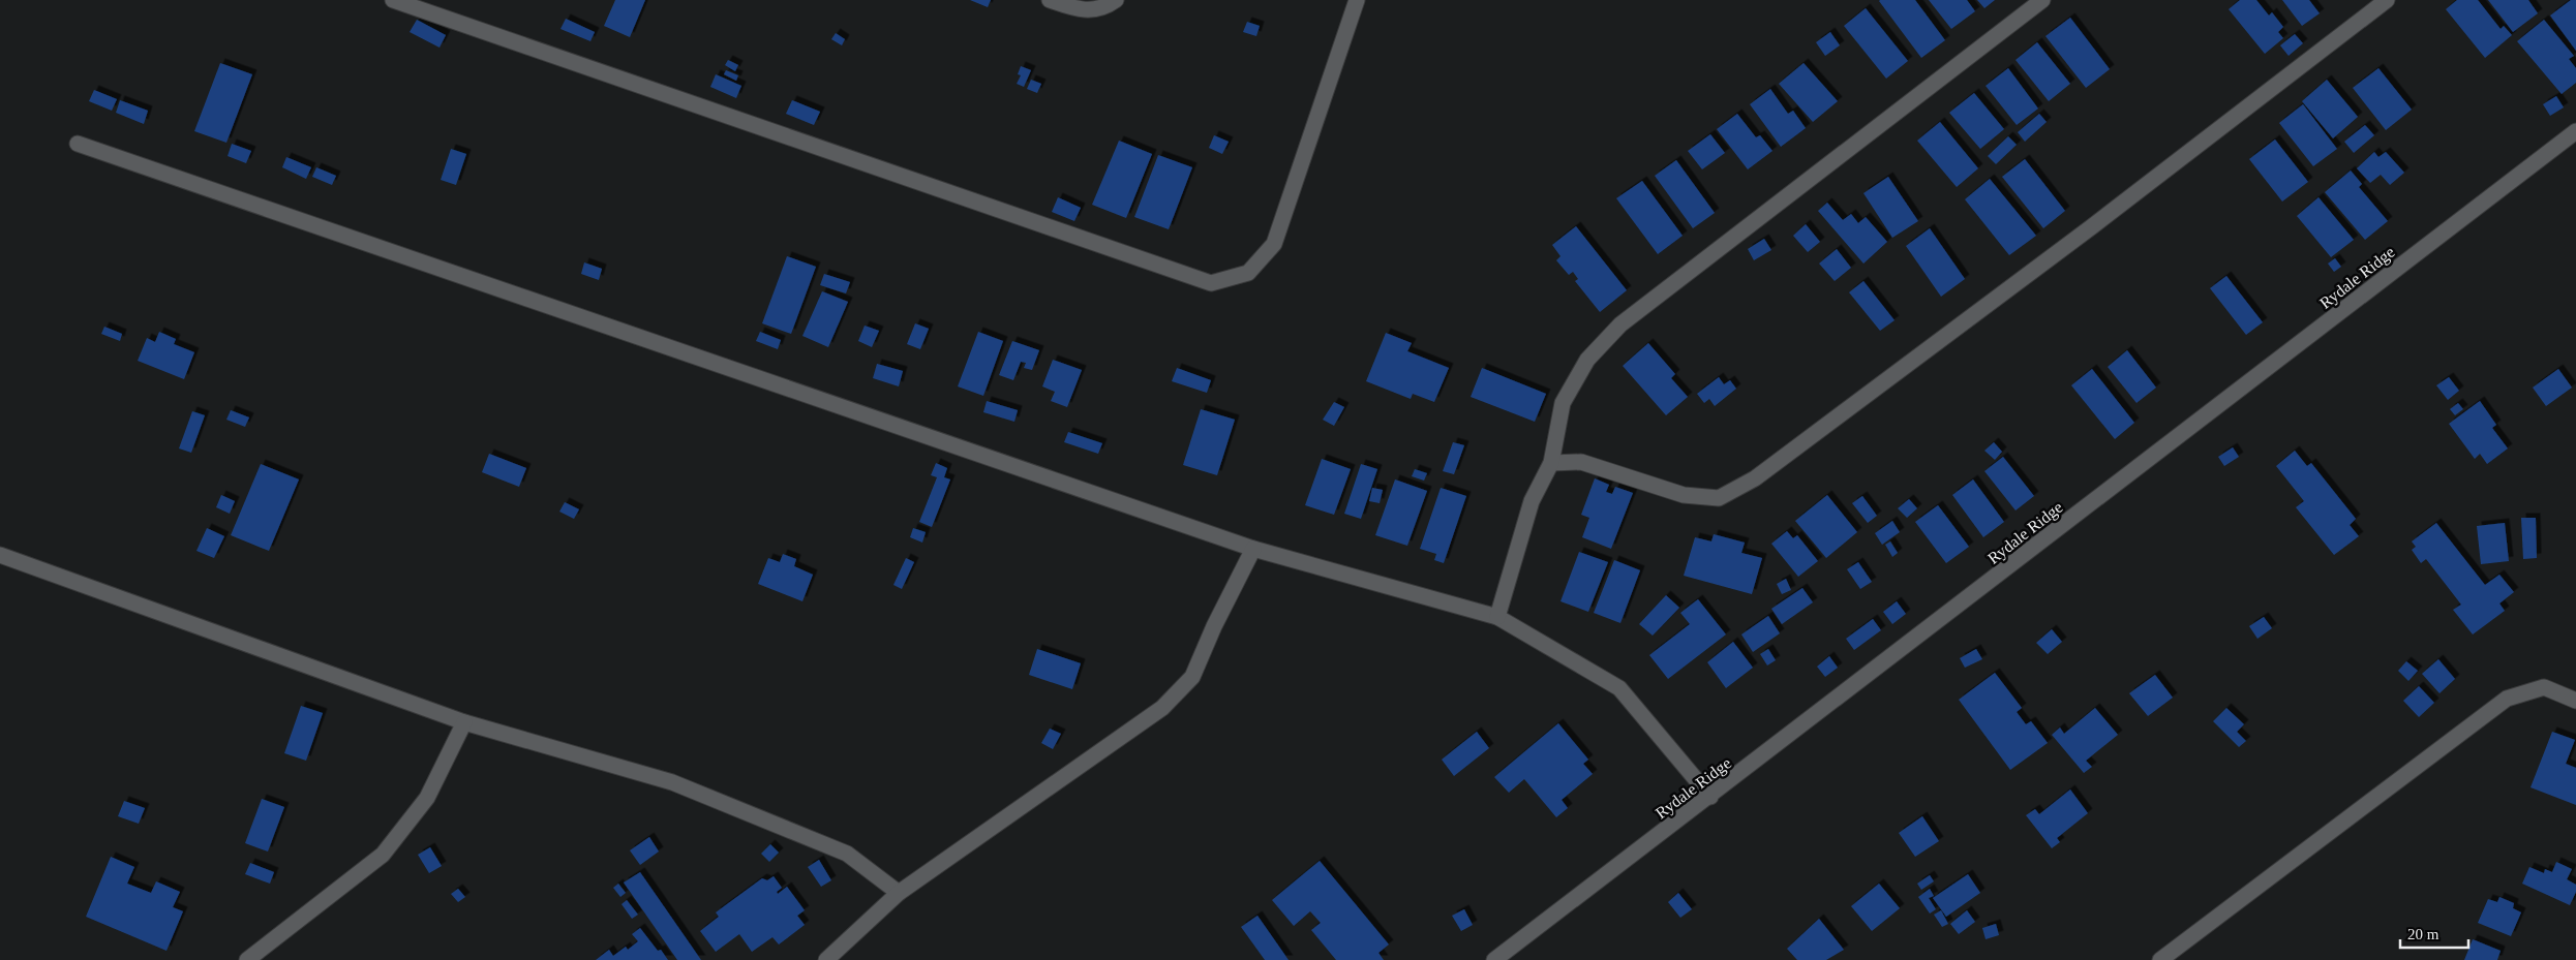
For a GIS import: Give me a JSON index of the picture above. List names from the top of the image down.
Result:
{
  "streets": {
    "street": ["Rydale Ridge"]
  },
  "scale_bar": "20 m"
}
